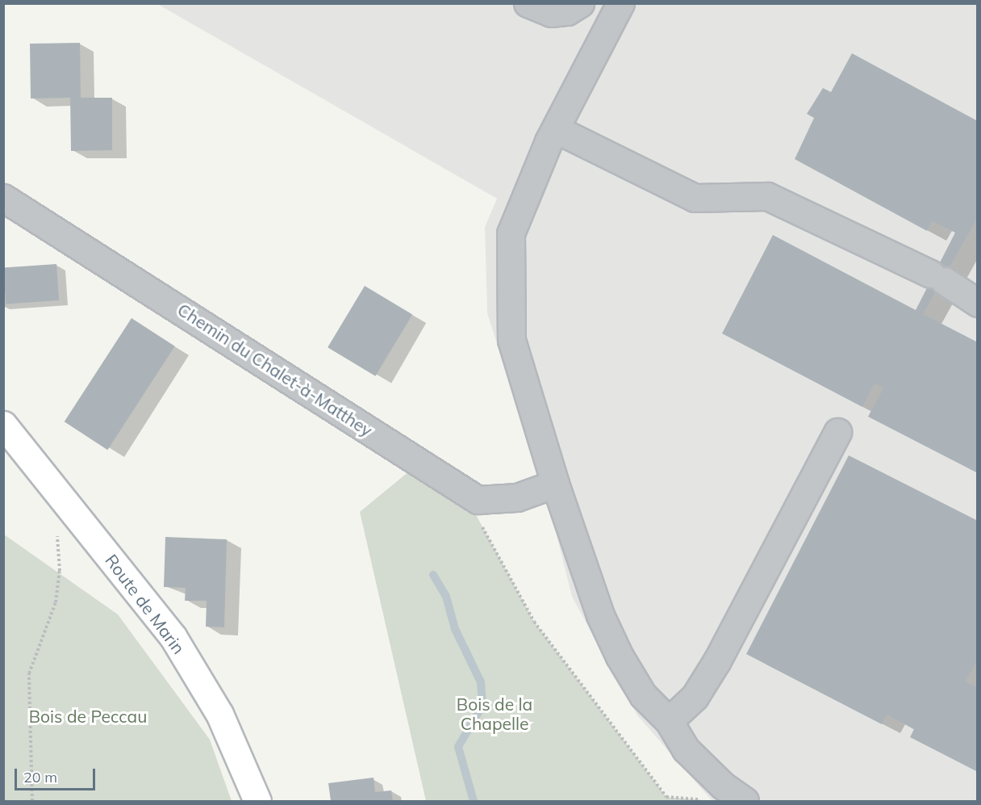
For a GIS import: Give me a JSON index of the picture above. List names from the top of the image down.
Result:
{
  "streets": {
    "main road": ["Route de Marin"],
    "lane": ["Chemin du Chalet-à-Matthey"]
  },
  "parks": ["Bois de la Chapelle", "Bois de Peccau"],
  "scale_bar": "20 m"
}
